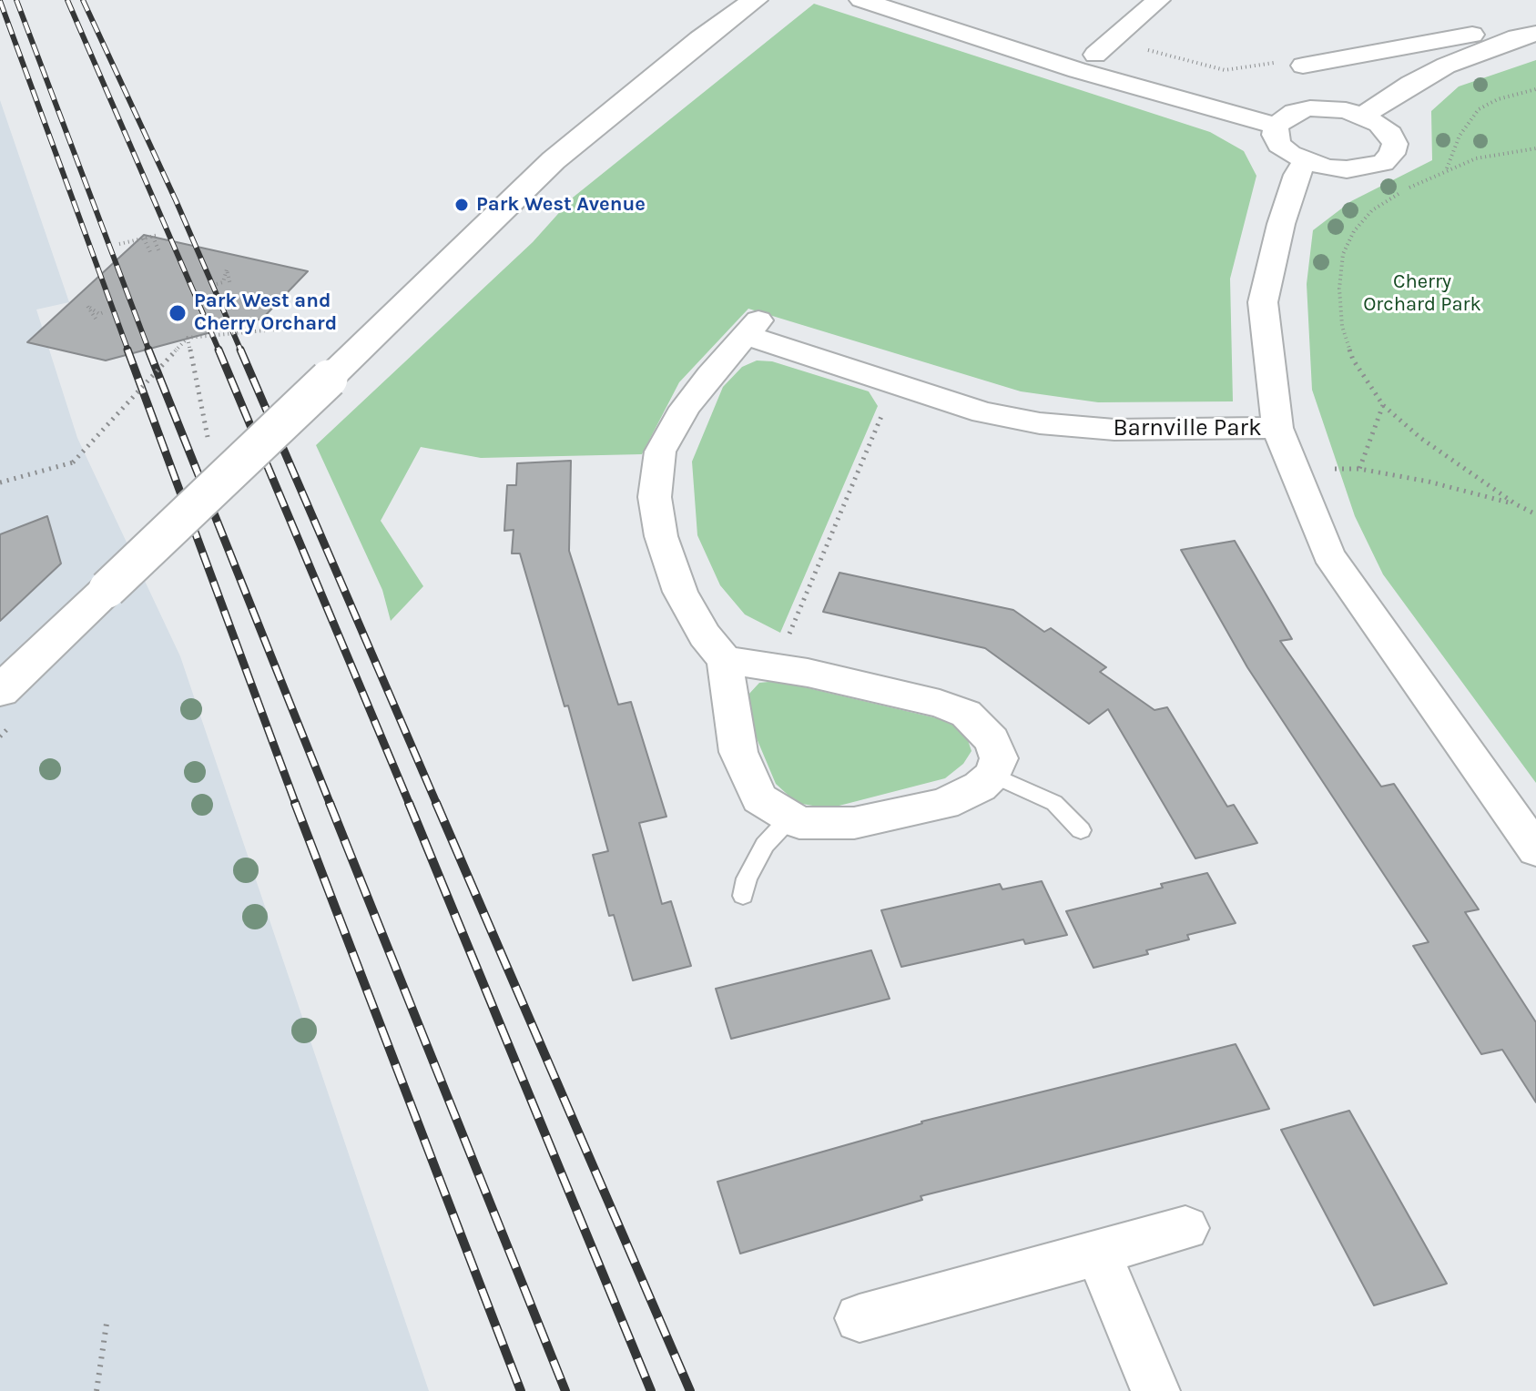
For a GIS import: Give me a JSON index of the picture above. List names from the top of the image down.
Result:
{
  "streets": {
    "street": ["Barnville Park"]
  },
  "parks": ["Cherry Orchard Park"],
  "places": ["Park West Avenue", "Park West and Cherry Orchard"]
}
